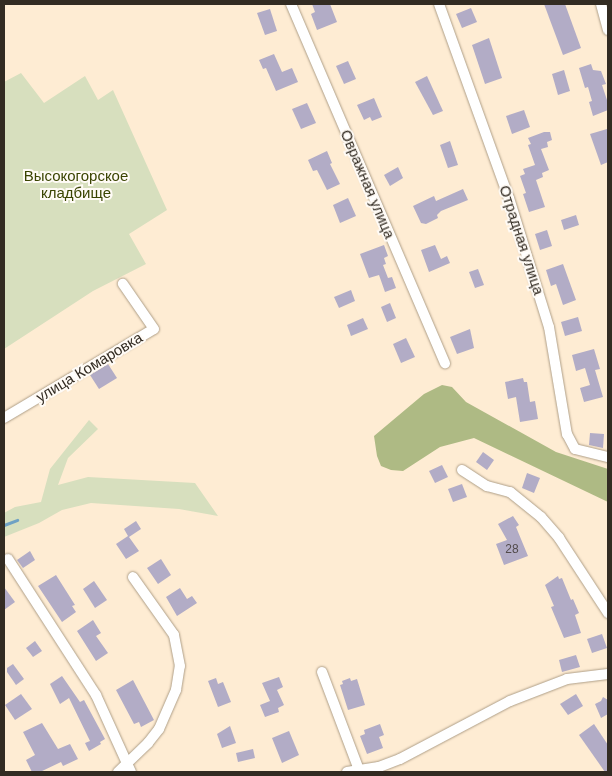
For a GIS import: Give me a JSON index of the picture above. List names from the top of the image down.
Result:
{
  "streets": {
    "street": ["Овражная улица", "Отрадная улица", "улица Комаровка"]
  },
  "parks": ["Высокогорское кладбище"],
  "house_numbers": ["28"]
}
